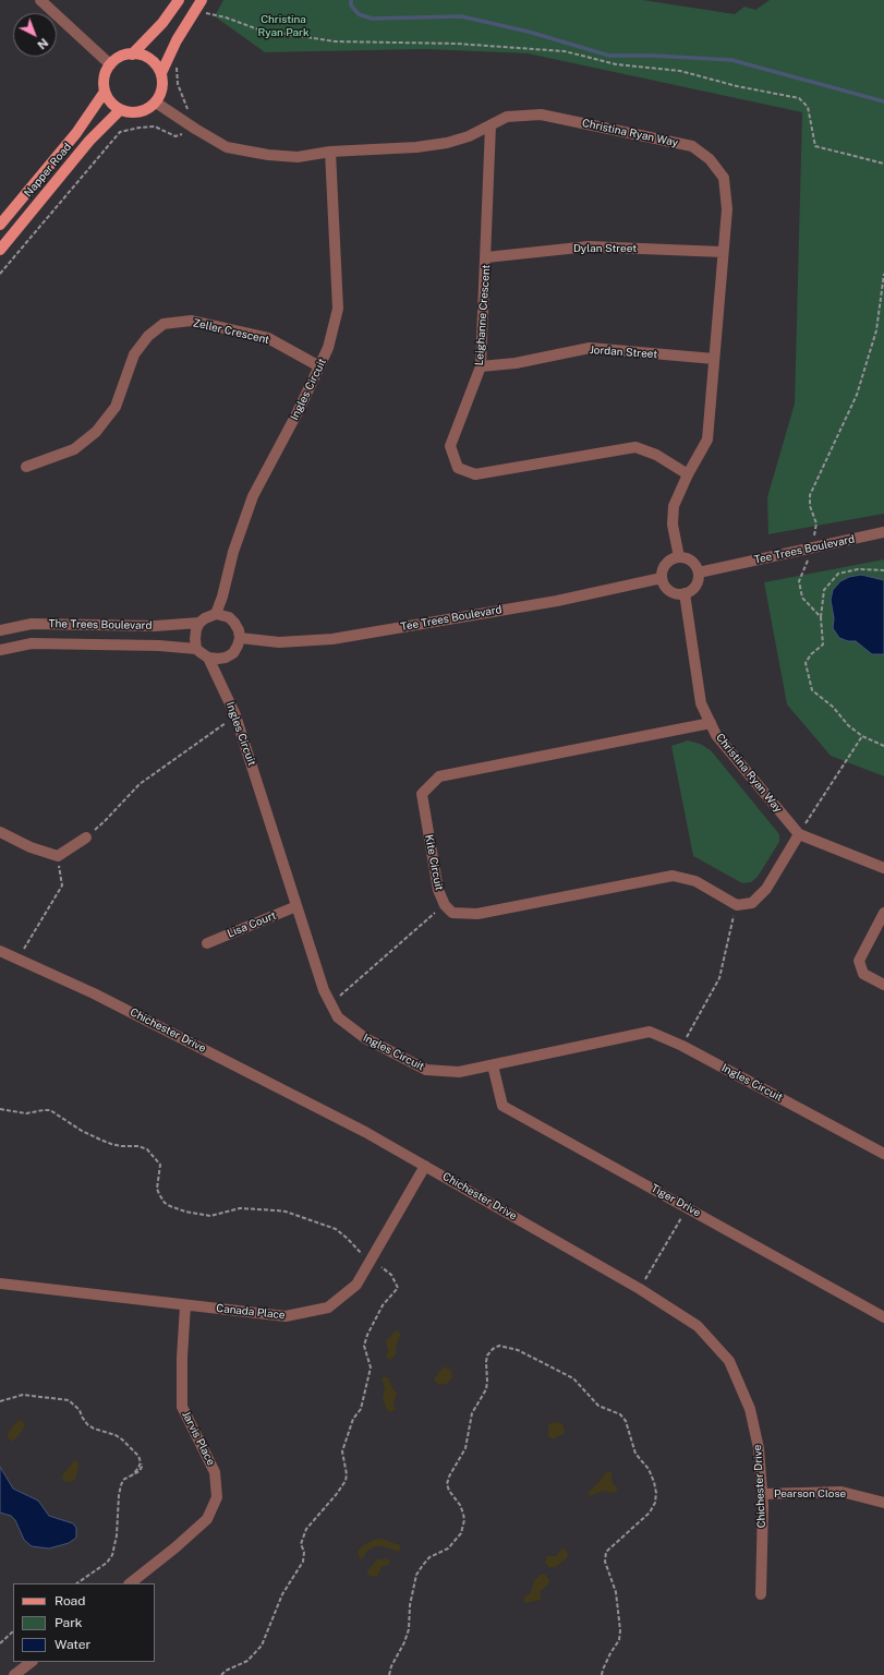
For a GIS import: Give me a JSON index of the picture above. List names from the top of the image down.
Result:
{
  "streets": {
    "main road": ["Napper Road"],
    "street": [
      "Christina Ryan Way",
      "Dylan Street",
      "Leighanne Crescent",
      "Zeller Crescent",
      "Jordan Street",
      "Ingles Circuit",
      "Tee Trees Boulevard",
      "The Trees Boulevard",
      "Kite Circuit",
      "Lisa Court",
      "Chichester Drive",
      "Tiger Drive",
      "Canada Place",
      "Jarvis Place",
      "Pearson Close"
    ]
  },
  "crossings": [
    ["Christina Ryan Way", "Napper Road"],
    ["Christina Ryan Way", "Dylan Street"],
    ["Christina Ryan Way", "Leighanne Crescent"],
    ["Christina Ryan Way", "Jordan Street"],
    ["Christina Ryan Way", "Ingles Circuit"],
    ["Christina Ryan Way", "Tee Trees Boulevard"],
    ["Christina Ryan Way", "Kite Circuit"],
    ["Dylan Street", "Leighanne Crescent"],
    ["Leighanne Crescent", "Jordan Street"],
    ["Zeller Crescent", "Ingles Circuit"],
    ["Ingles Circuit", "Tee Trees Boulevard"],
    ["Ingles Circuit", "The Trees Boulevard"],
    ["Ingles Circuit", "Lisa Court"],
    ["Ingles Circuit", "Tiger Drive"],
    ["Tee Trees Boulevard", "The Trees Boulevard"],
    ["Chichester Drive", "Canada Place"],
    ["Chichester Drive", "Pearson Close"],
    ["Canada Place", "Jarvis Place"]
  ],
  "parks": ["Christina Ryan Park"],
  "legend": ["Road", "Park", "Water"],
  "north": "bottom right"
}
